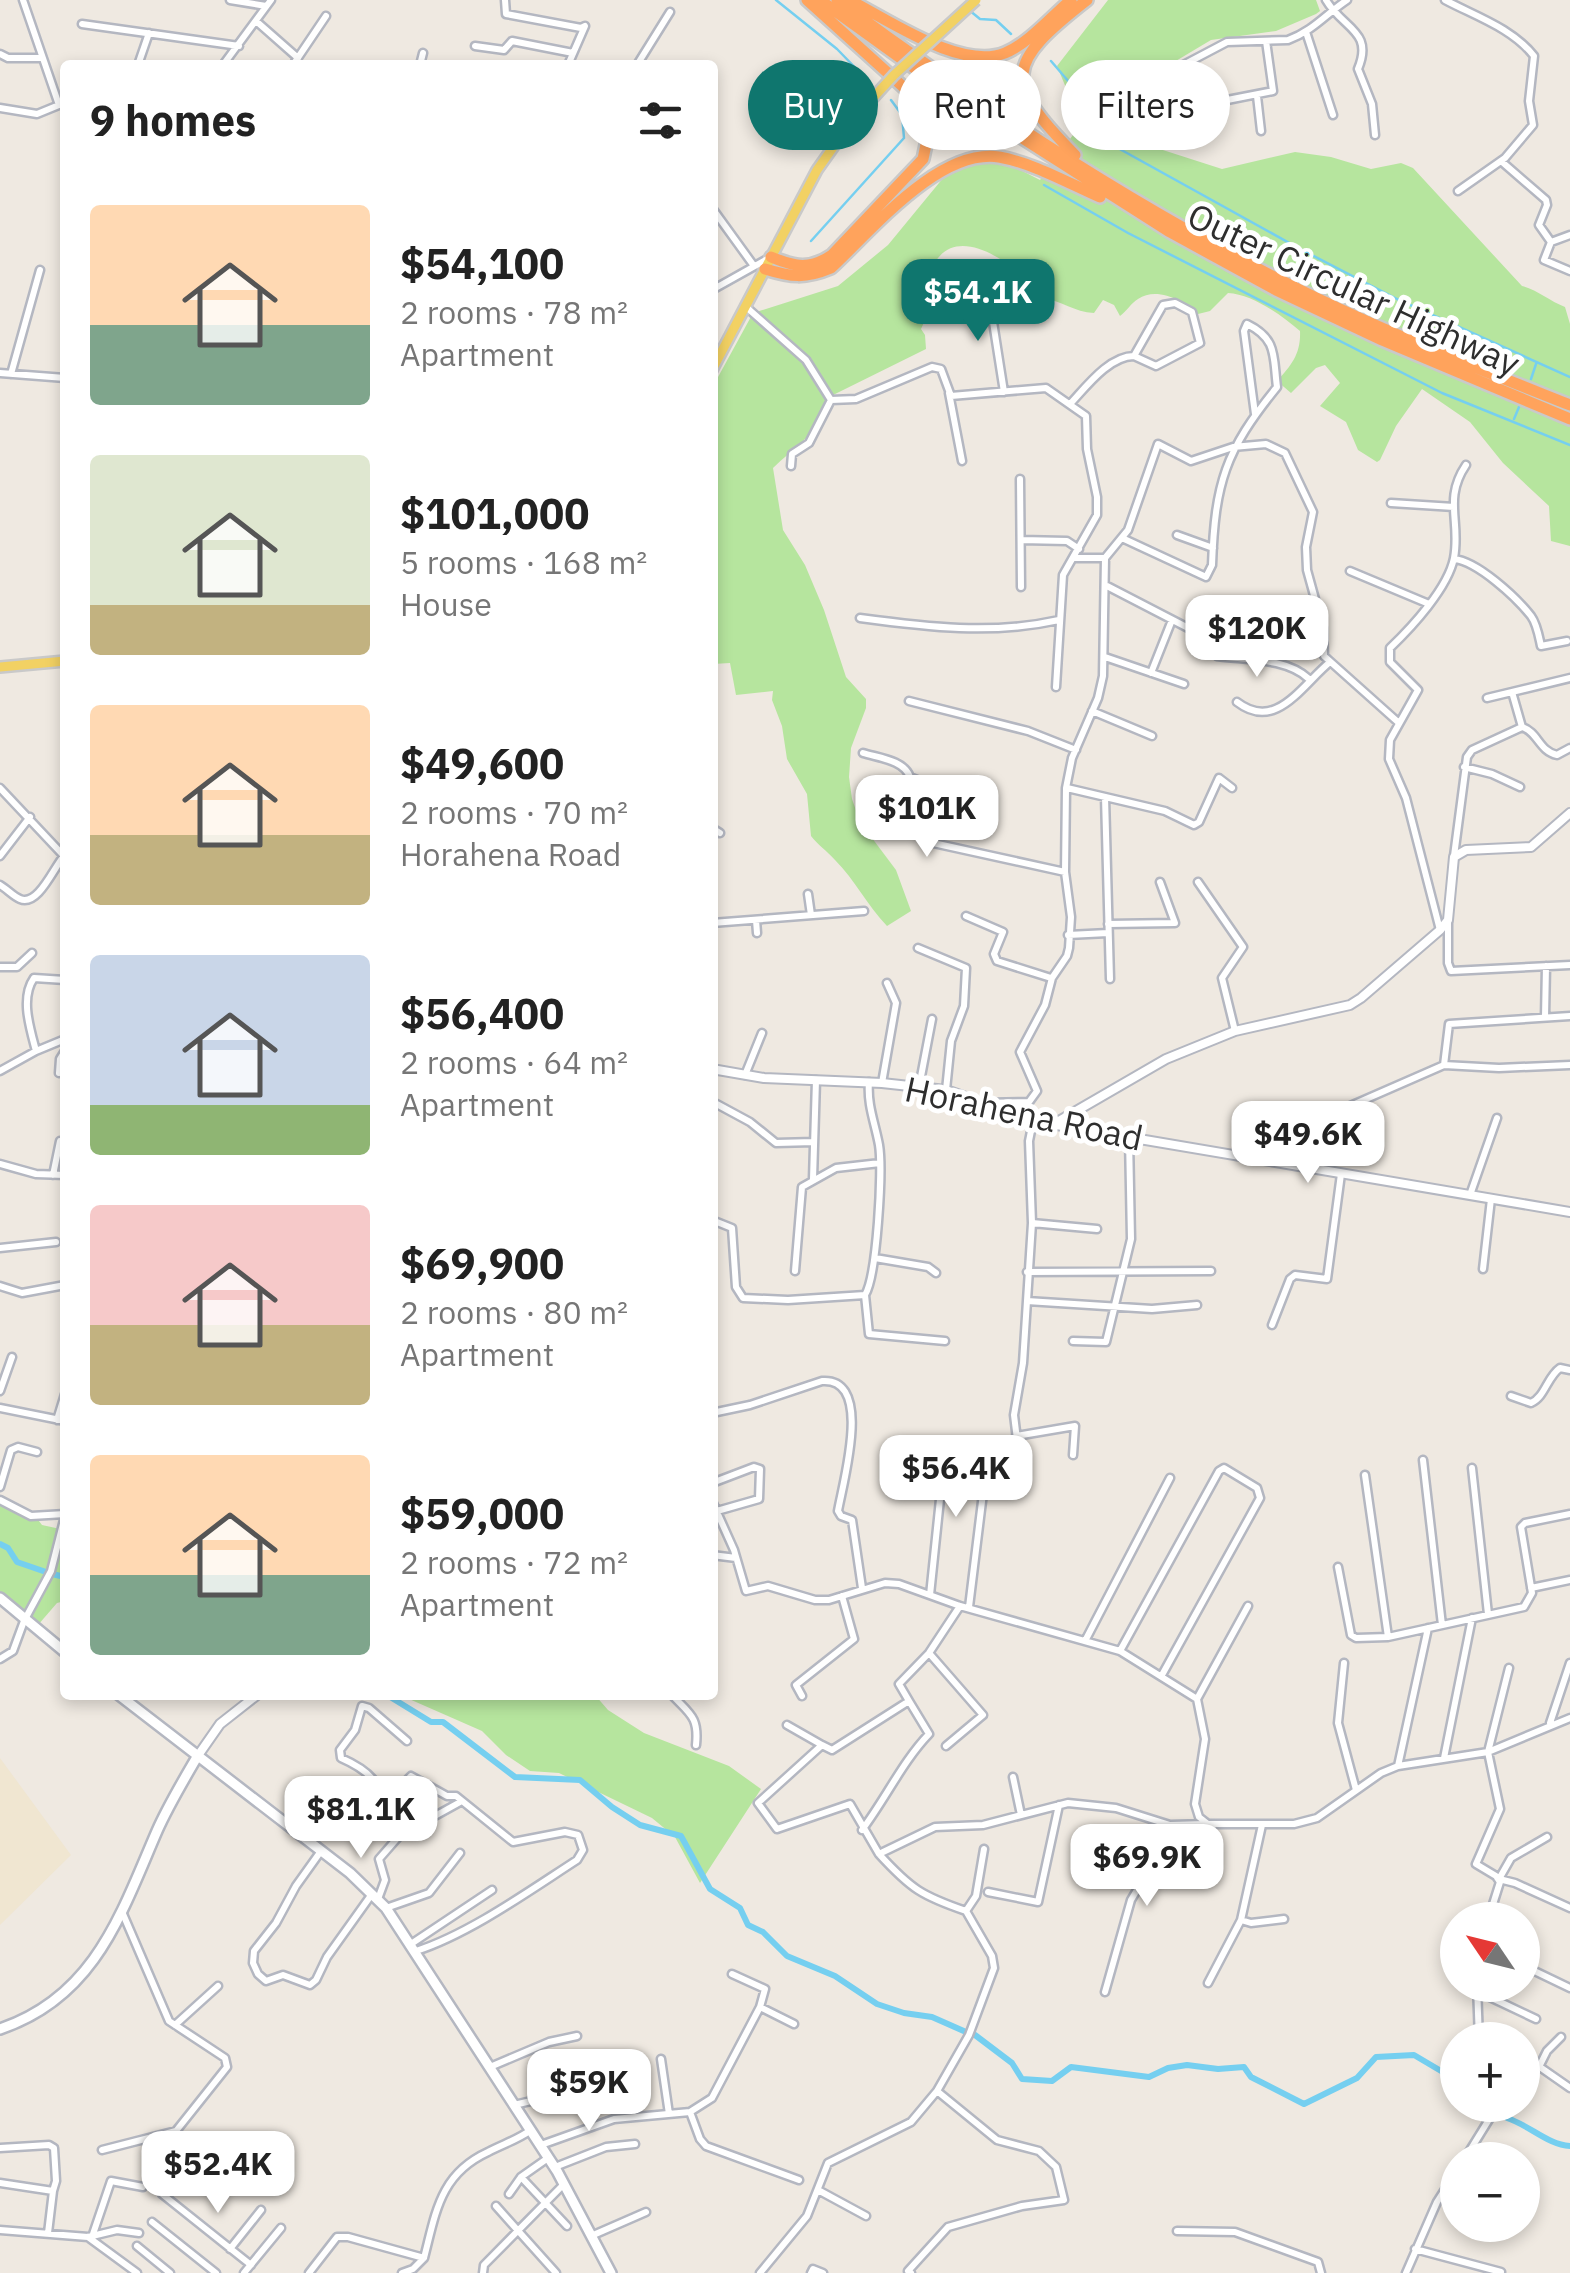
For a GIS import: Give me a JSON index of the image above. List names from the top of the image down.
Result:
{
  "streets": {
    "highway": ["Outer Circular Highway"],
    "street": ["Horahena Road"]
  },
  "north": "top left",
  "page": {
    "chip": ["Buy", "Rent", "Filters"],
    "heading": "9 homes",
    "list": [
      {
        "name": "$54,100",
        "note": "2 rooms · 78 m² · Apartment"
      },
      {
        "name": "$101,000",
        "note": "5 rooms · 168 m² · House"
      },
      {
        "name": "$49,600",
        "note": "2 rooms · 70 m² · Horahena Road"
      },
      {
        "name": "$56,400",
        "note": "2 rooms · 64 m² · Apartment"
      },
      {
        "name": "$69,900",
        "note": "2 rooms · 80 m² · Apartment"
      },
      {
        "name": "$59,000",
        "note": "2 rooms · 72 m² · Apartment"
      }
    ],
    "price": [
      "$54.1K",
      "$120K",
      "$101K",
      "$49.6K",
      "$56.4K",
      "$81.1K",
      "$69.9K",
      "$59K",
      "$52.4K"
    ],
    "map_buttons": ["+", "−"]
  }
}
